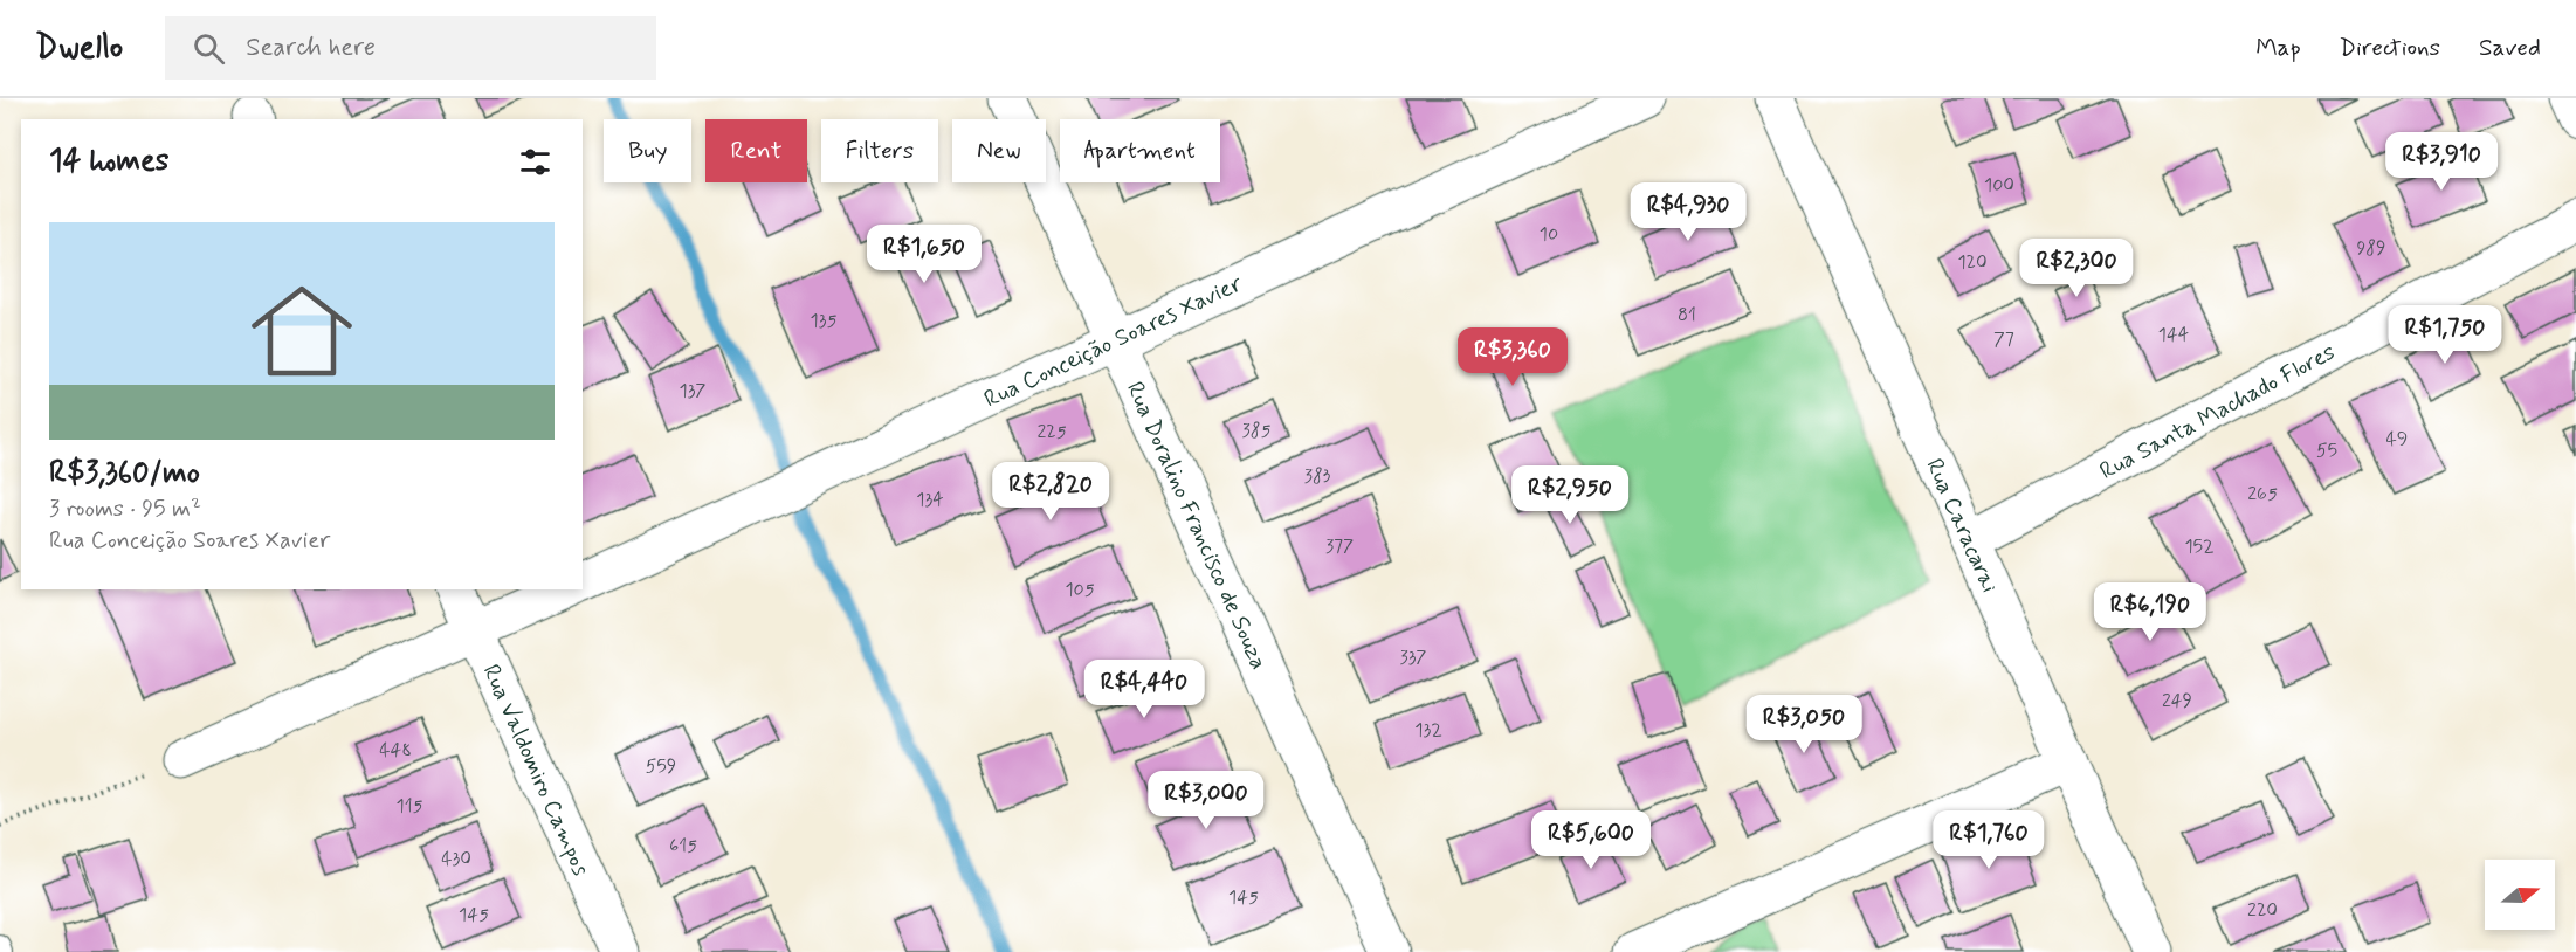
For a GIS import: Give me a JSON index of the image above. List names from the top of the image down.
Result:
{
  "streets": {
    "street": [
      "Rua Conceição Soares Xavier",
      "Rua Santa Machado Flores",
      "Rua Doralino Francisco de Souza",
      "Rua Caracarai",
      "Rua Valdomiro Campos"
    ]
  },
  "crossings": [
    ["Rua Conceição Soares Xavier", "Rua Doralino Francisco de Souza"],
    ["Rua Santa Machado Flores", "Rua Caracarai"]
  ],
  "house_numbers": [
    "100",
    "10",
    "989",
    "120",
    "81",
    "135",
    "144",
    "77",
    "137",
    "385",
    "225",
    "49",
    "55",
    "383",
    "265",
    "134",
    "377",
    "152",
    "105",
    "337",
    "249",
    "132",
    "448",
    "559",
    "115",
    "615",
    "430",
    "145",
    "220",
    "145"
  ],
  "north": "right",
  "page": {
    "header": "Dwello",
    "search": "Search here",
    "nav": ["Map", "Directions", "Saved"],
    "chip": [
      "Buy",
      "Rent",
      "Filters",
      "New",
      "Apartment"
    ],
    "heading": "14 homes",
    "price": [
      "R$3,910",
      "R$4,930",
      "R$1,650",
      "R$2,300",
      "R$1,750",
      "R$3,360",
      "R$2,820",
      "R$2,950",
      "R$6,190",
      "R$4,440",
      "R$3,050",
      "R$3,000",
      "R$5,600",
      "R$1,760"
    ],
    "list": [
      {
        "name": "R$3,360/mo",
        "note": "3 rooms · 95 m² · Rua Conceição Soares Xavier"
      }
    ]
  }
}
